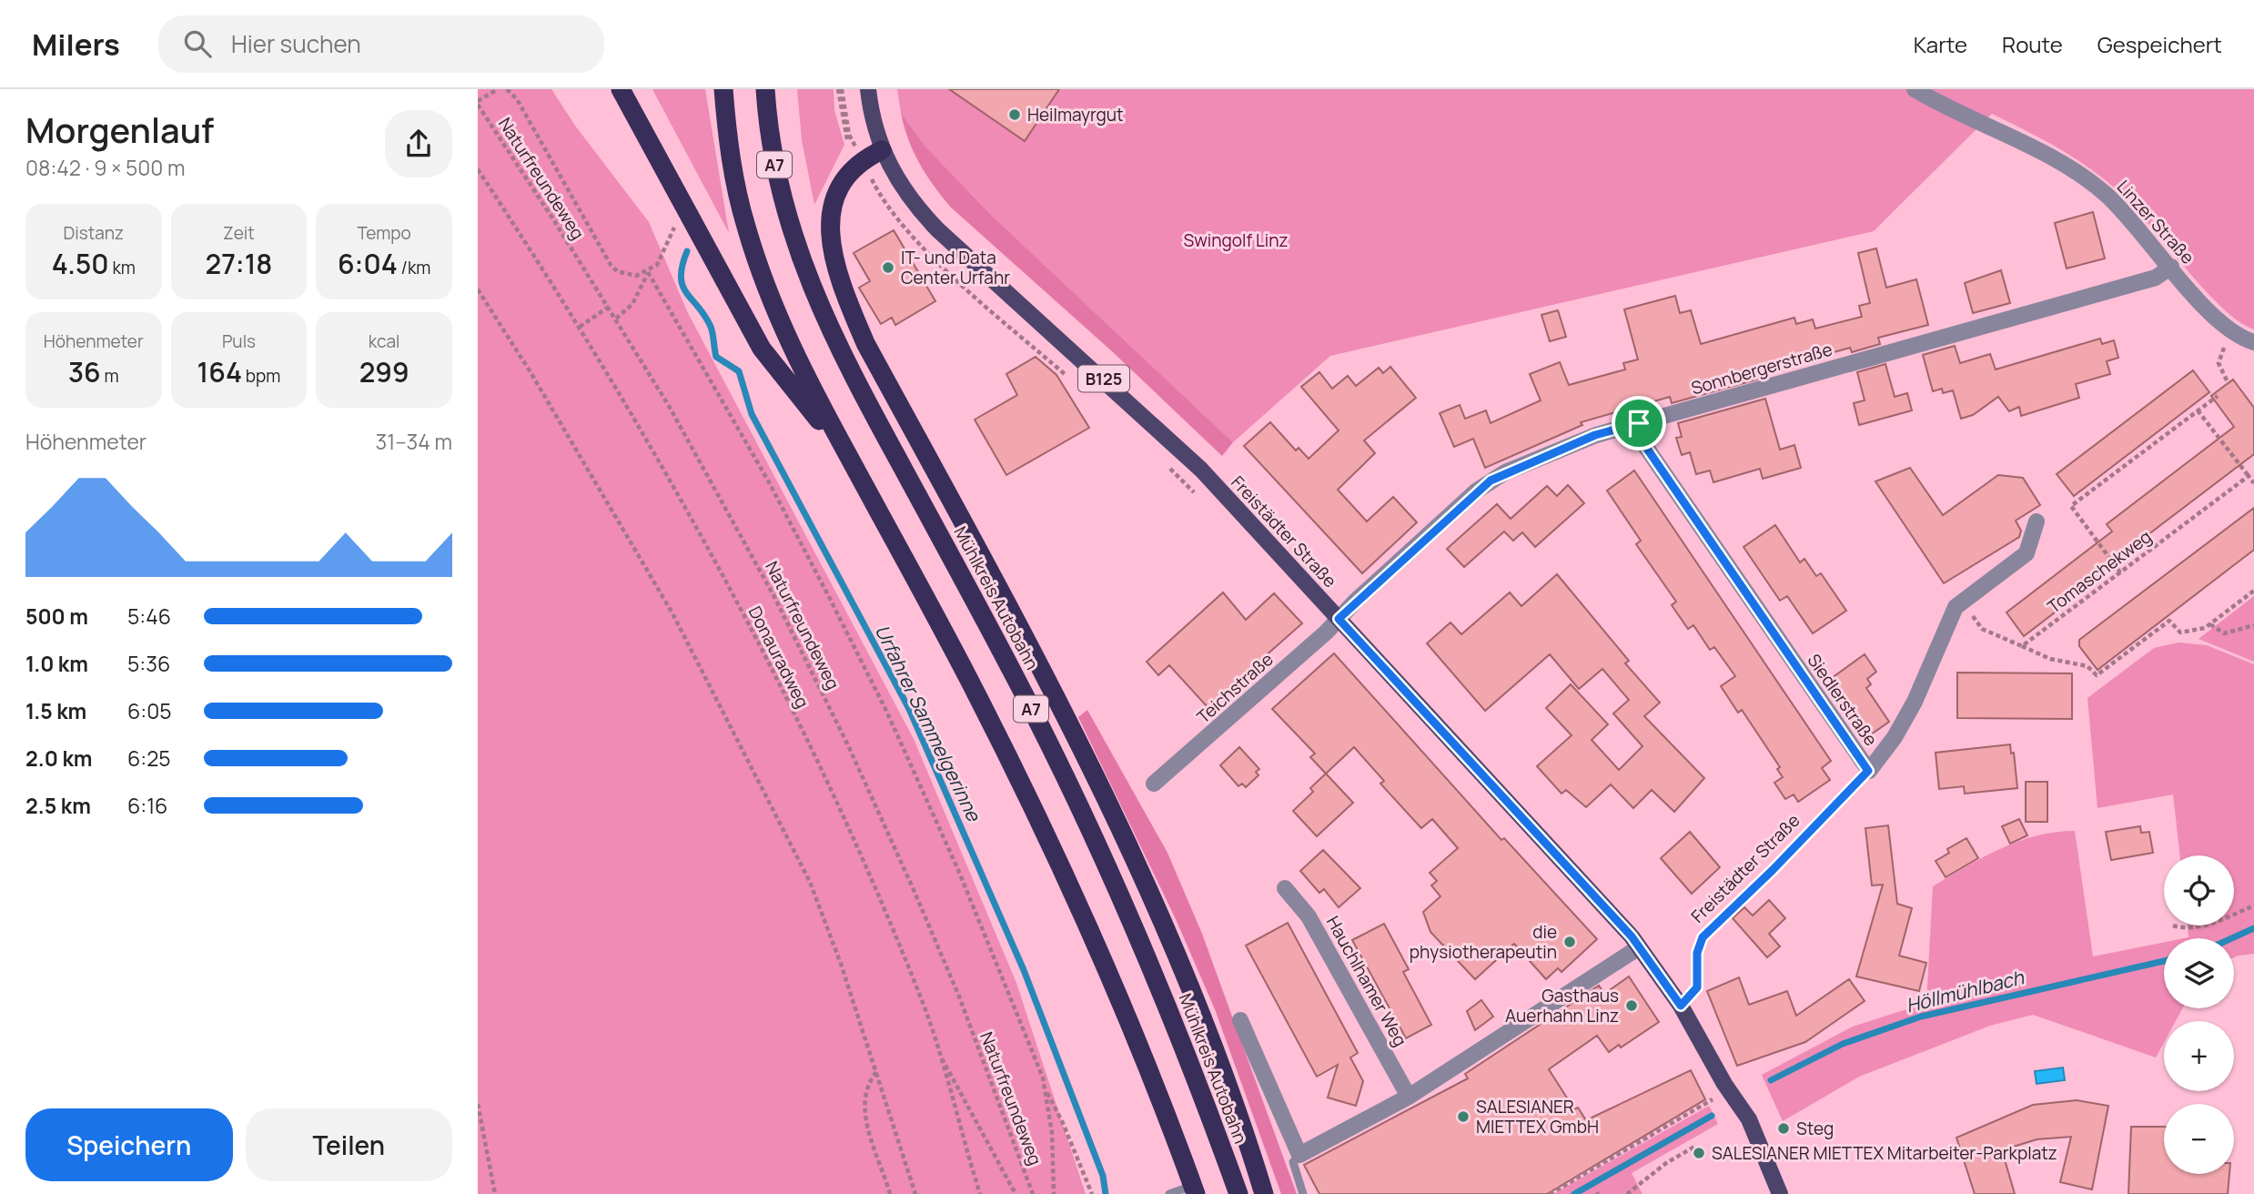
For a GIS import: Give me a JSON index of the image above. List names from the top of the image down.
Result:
{
  "streets": {
    "highway": ["A7", "Mühlkreis Autobahn"],
    "main road": ["B125", "Freistädter Straße"],
    "street": [
      "Linzer Straße",
      "Sonnbergerstraße",
      "Teichstraße",
      "Siedlerstraße",
      "Hauchlhamer Weg"
    ],
    "path": ["Naturfreundeweg", "Tomaschekweg", "Donauradweg"]
  },
  "crossings": [
    ["Linzer Straße", "Sonnbergerstraße"],
    ["Sonnbergerstraße", "Freistädter Straße"],
    ["Sonnbergerstraße", "Teichstraße"],
    ["Sonnbergerstraße", "Siedlerstraße"],
    ["Freistädter Straße", "Teichstraße"],
    ["Freistädter Straße", "Siedlerstraße"]
  ],
  "water": ["Urfahrer Sammelgerinne", "Höllmühlbach"],
  "parks": ["Swingolf Linz"],
  "places": [
    "Heilmayrgut",
    "IT- und Data Center Urfahr",
    "die physiotherapeutin",
    "Gasthaus Auerhahn Linz",
    "SALESIANER MIETTEX GmbH",
    "Steg",
    "SALESIANER MIETTEX Mitarbeiter-Parkplatz"
  ],
  "page": {
    "header": "Milers",
    "search": "Hier suchen",
    "nav": ["Karte", "Route", "Gespeichert"],
    "heading": ["Morgenlauf", "08:42 · 9 × 500 m"],
    "stats": [
      ["Distanz", "4.50 km"],
      ["Zeit", "27:18"],
      ["Tempo", "6:04 /km"],
      ["Höhenmeter", "36 m"],
      ["Puls", "164 bpm"],
      ["kcal", "299"]
    ],
    "chart": ["Höhenmeter", "31–34 m"],
    "list": [
      {
        "name": "500 m",
        "note": "5:46"
      },
      {
        "name": "1.0 km",
        "note": "5:36"
      },
      {
        "name": "1.5 km",
        "note": "6:05"
      },
      {
        "name": "2.0 km",
        "note": "6:25"
      },
      {
        "name": "2.5 km",
        "note": "6:16"
      }
    ],
    "map_buttons": ["+", "−"],
    "buttons": ["Speichern", "Teilen"]
  }
}
